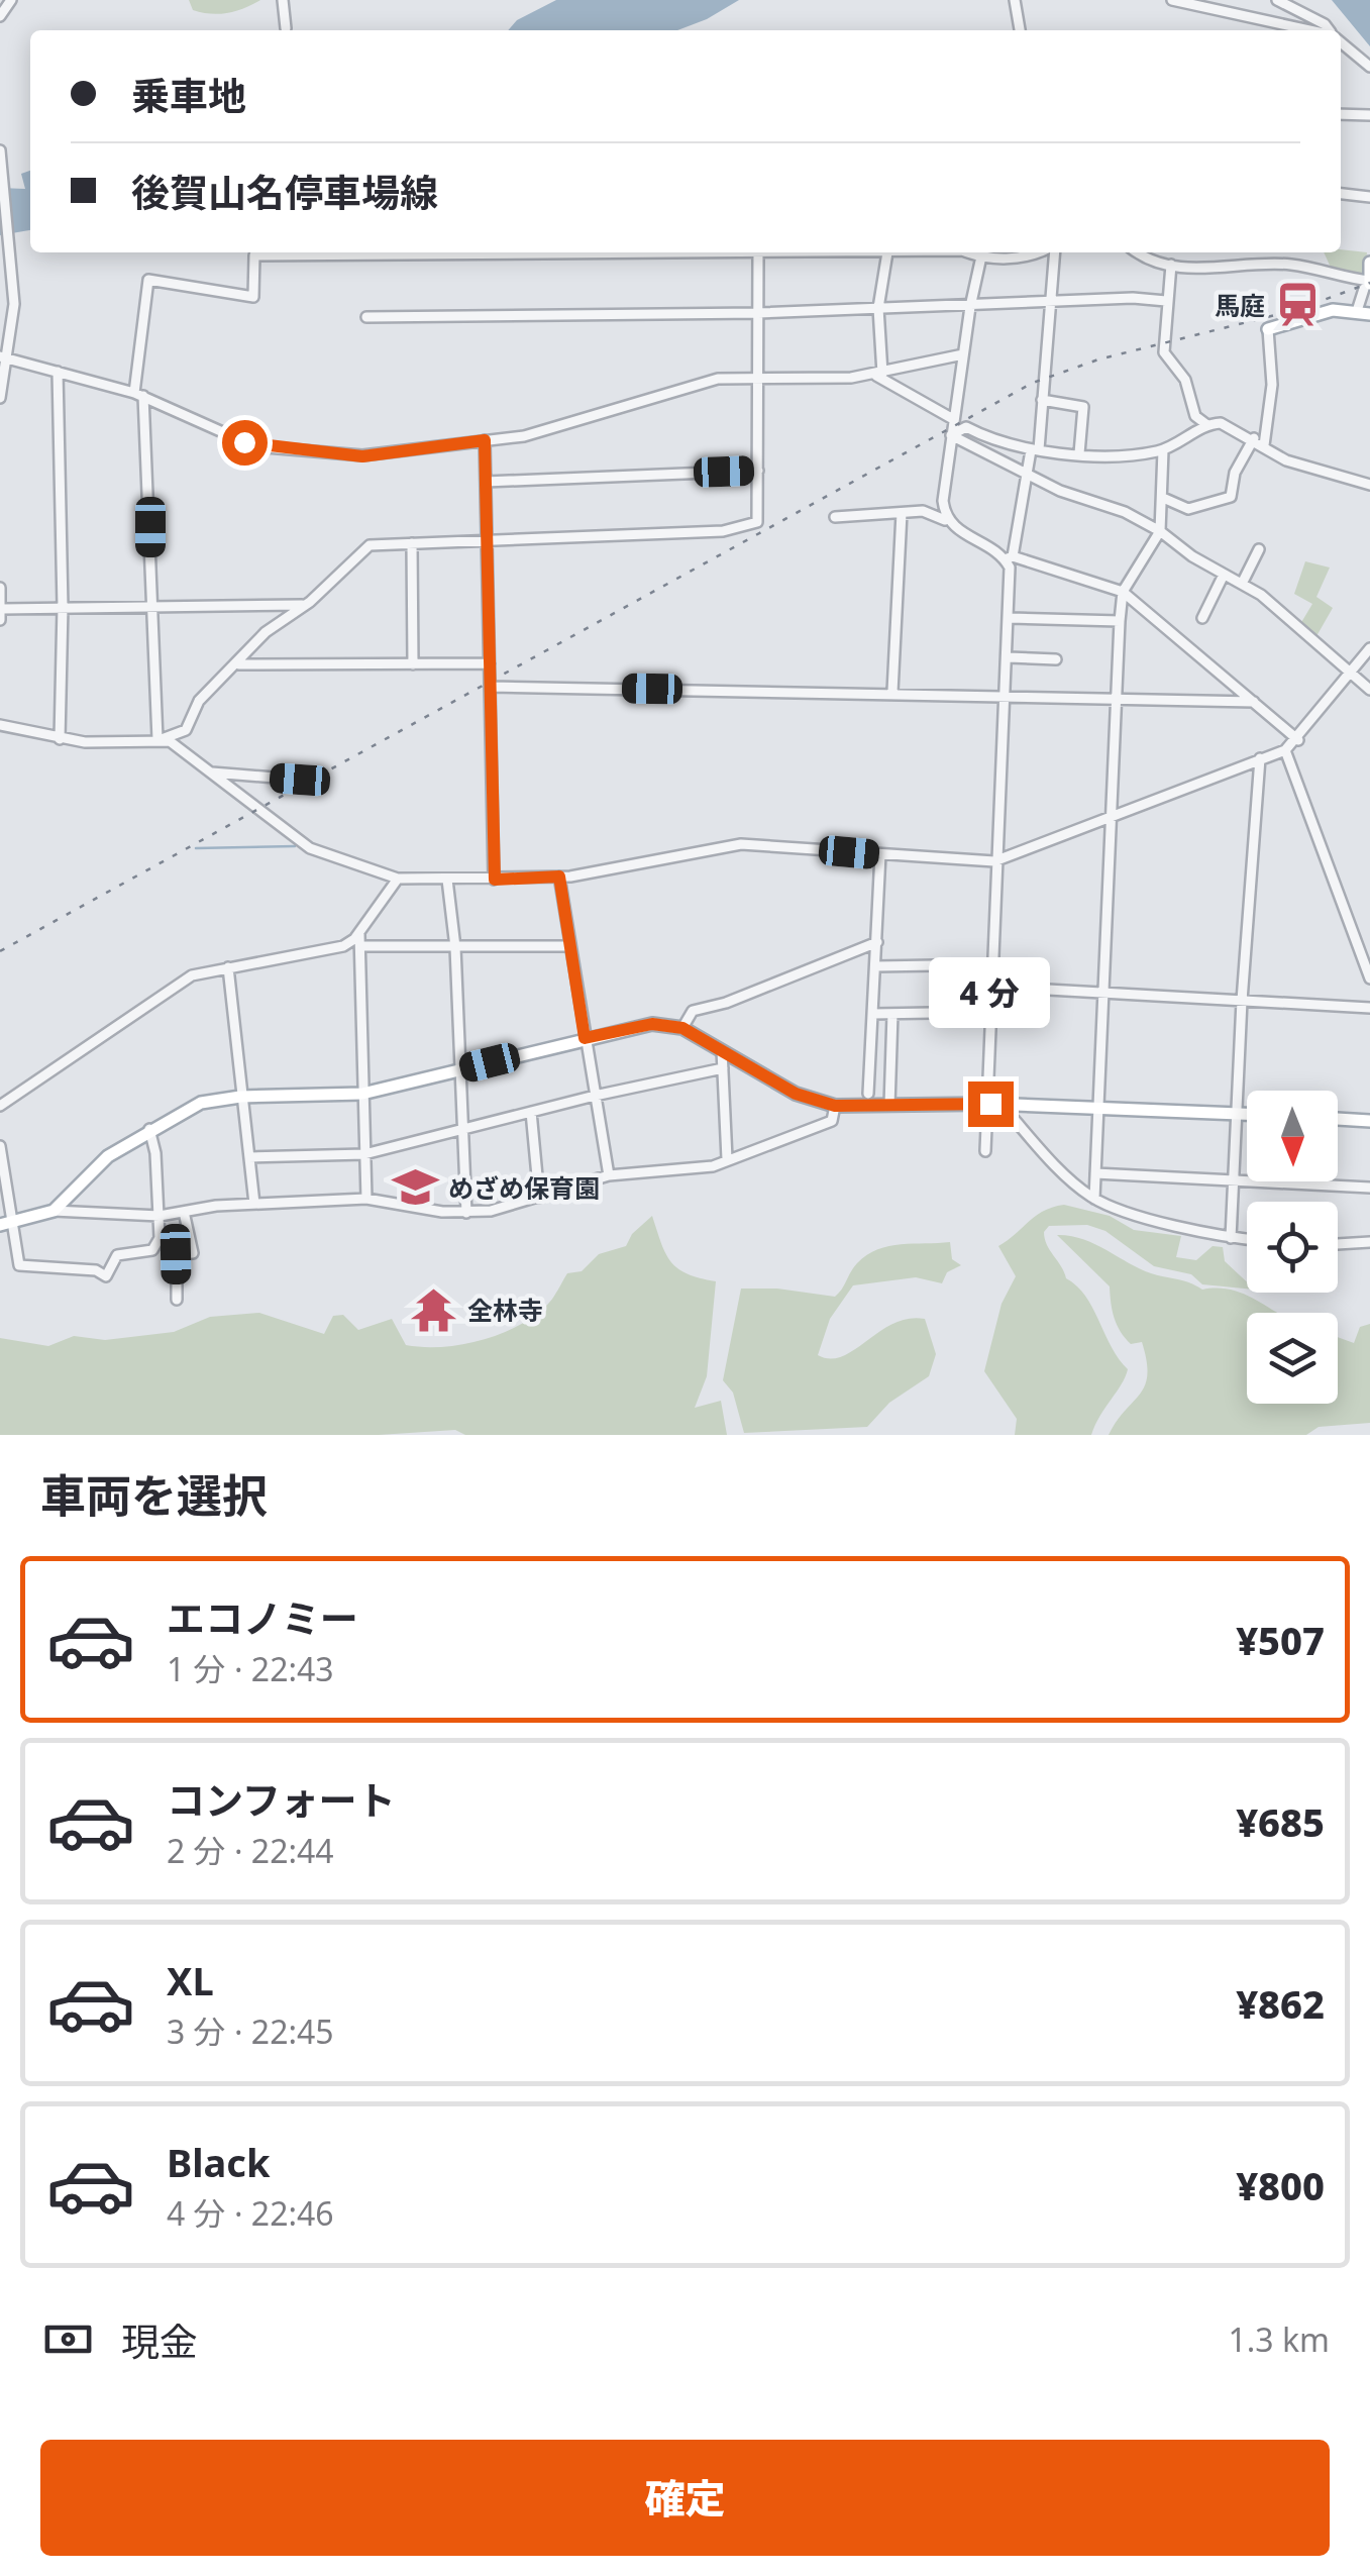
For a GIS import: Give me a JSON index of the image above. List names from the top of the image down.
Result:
{
  "places": {
    "station": ["馬庭"],
    "school or university": ["めざめ保育園"],
    "temple": ["全林寺"]
  },
  "north": "bottom",
  "page": {
    "banner": ["乗車地", "後賀山名停車場線"],
    "bubble": "4 分",
    "heading": "車両を選択",
    "list": [
      {
        "name": "エコノミー",
        "note": "1 分 · 22:43",
        "value": "¥507"
      },
      {
        "name": "コンフォート",
        "note": "2 分 · 22:44",
        "value": "¥685"
      },
      {
        "name": "XL",
        "note": "3 分 · 22:45",
        "value": "¥862"
      },
      {
        "name": "Black",
        "note": "4 分 · 22:46",
        "value": "¥800"
      }
    ],
    "pay": ["現金", "1.3 km"],
    "buttons": "確定"
  }
}
